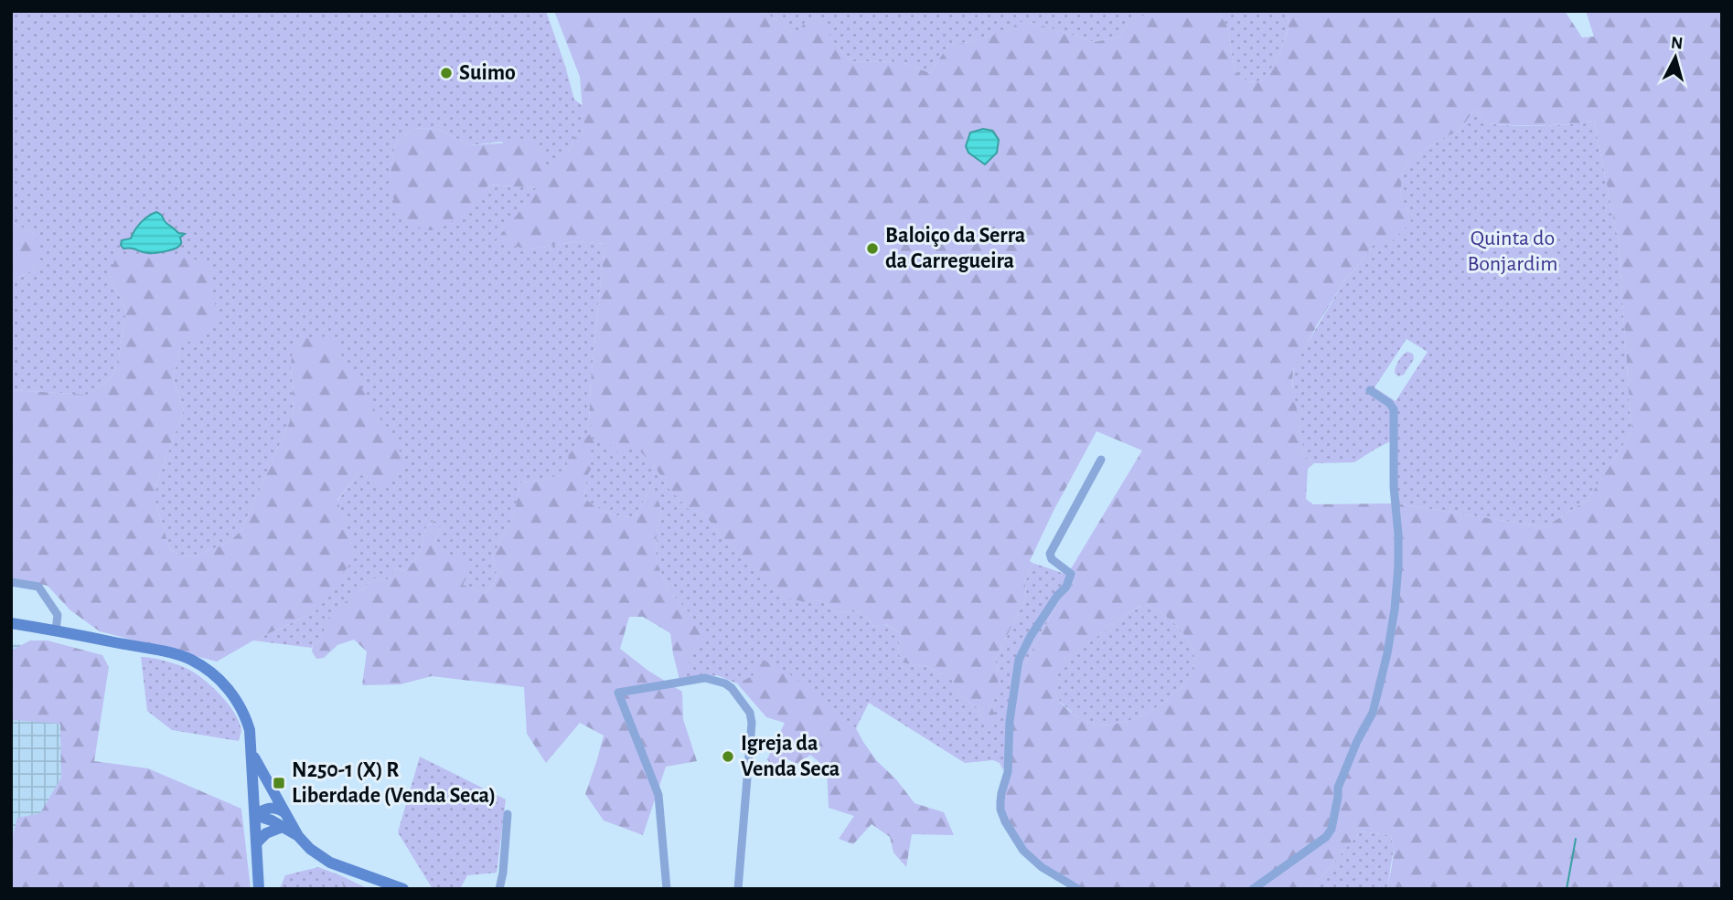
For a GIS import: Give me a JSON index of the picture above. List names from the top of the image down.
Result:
{
  "parks": ["Quinta do Bonjardim"],
  "places": {
    "other": ["Suimo", "Baloiço da Serra da Carregueira", "Igreja da Venda Seca"],
    "transit": ["N250-1 (X) R Liberdade (Venda Seca)"]
  },
  "north": "top"
}
